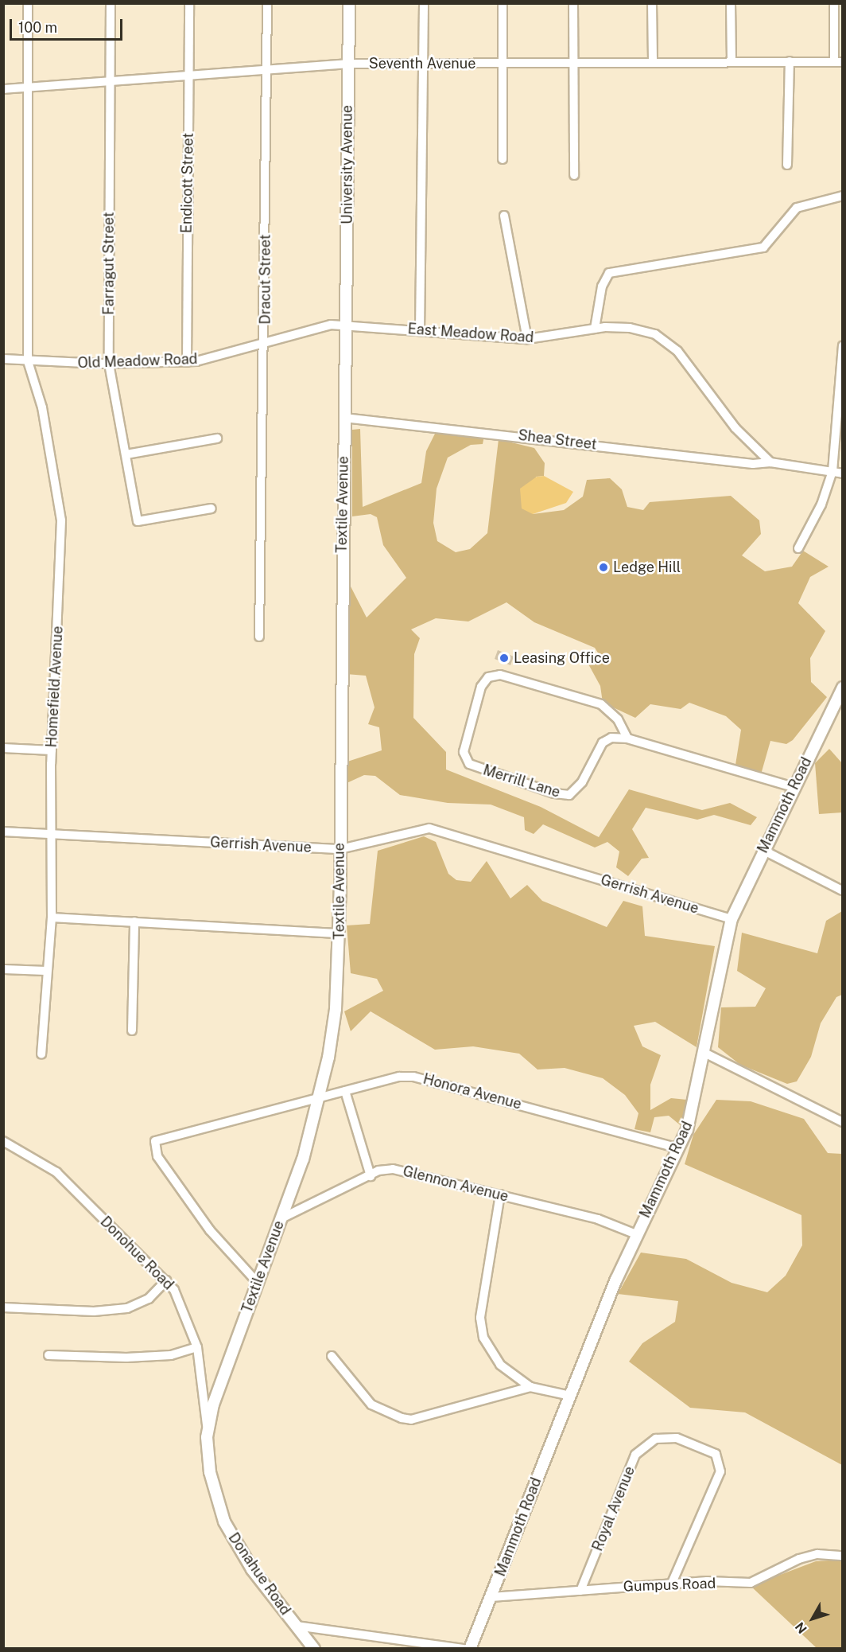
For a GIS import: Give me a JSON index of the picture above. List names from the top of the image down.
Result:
{
  "streets": {
    "main road": [
      "University Avenue",
      "Textile Avenue",
      "Mammoth Road",
      "Donahue Road"
    ],
    "street": [
      "Seventh Avenue",
      "Endicott Street",
      "Farragut Street",
      "Dracut Street",
      "East Meadow Road",
      "Old Meadow Road",
      "Shea Street",
      "Homefield Avenue",
      "Merrill Lane",
      "Gerrish Avenue",
      "Honora Avenue",
      "Glennon Avenue",
      "Donohue Road",
      "Royal Avenue",
      "Gumpus Road"
    ]
  },
  "crossings": [
    ["Seventh Avenue", "University Avenue"],
    ["Seventh Avenue", "Endicott Street"],
    ["Seventh Avenue", "Farragut Street"],
    ["Seventh Avenue", "Dracut Street"],
    ["Seventh Avenue", "Homefield Avenue"],
    ["University Avenue", "Old Meadow Road"],
    ["University Avenue", "Textile Avenue"],
    ["Endicott Street", "Old Meadow Road"],
    ["Farragut Street", "Old Meadow Road"],
    ["Dracut Street", "Old Meadow Road"],
    ["East Meadow Road", "Old Meadow Road"],
    ["East Meadow Road", "Shea Street"],
    ["Old Meadow Road", "Textile Avenue"],
    ["Old Meadow Road", "Homefield Avenue"],
    ["Shea Street", "Textile Avenue"],
    ["Textile Avenue", "Gerrish Avenue"],
    ["Textile Avenue", "Honora Avenue"],
    ["Textile Avenue", "Glennon Avenue"],
    ["Textile Avenue", "Donohue Road"],
    ["Textile Avenue", "Donahue Road"],
    ["Homefield Avenue", "Gerrish Avenue"],
    ["Merrill Lane", "Mammoth Road"],
    ["Mammoth Road", "Gerrish Avenue"],
    ["Mammoth Road", "Honora Avenue"],
    ["Mammoth Road", "Glennon Avenue"],
    ["Mammoth Road", "Gumpus Road"],
    ["Donohue Road", "Donahue Road"],
    ["Royal Avenue", "Gumpus Road"]
  ],
  "places": ["Ledge Hill", "Leasing Office"],
  "scale_bar": "100 m",
  "north": "bottom left"
}
